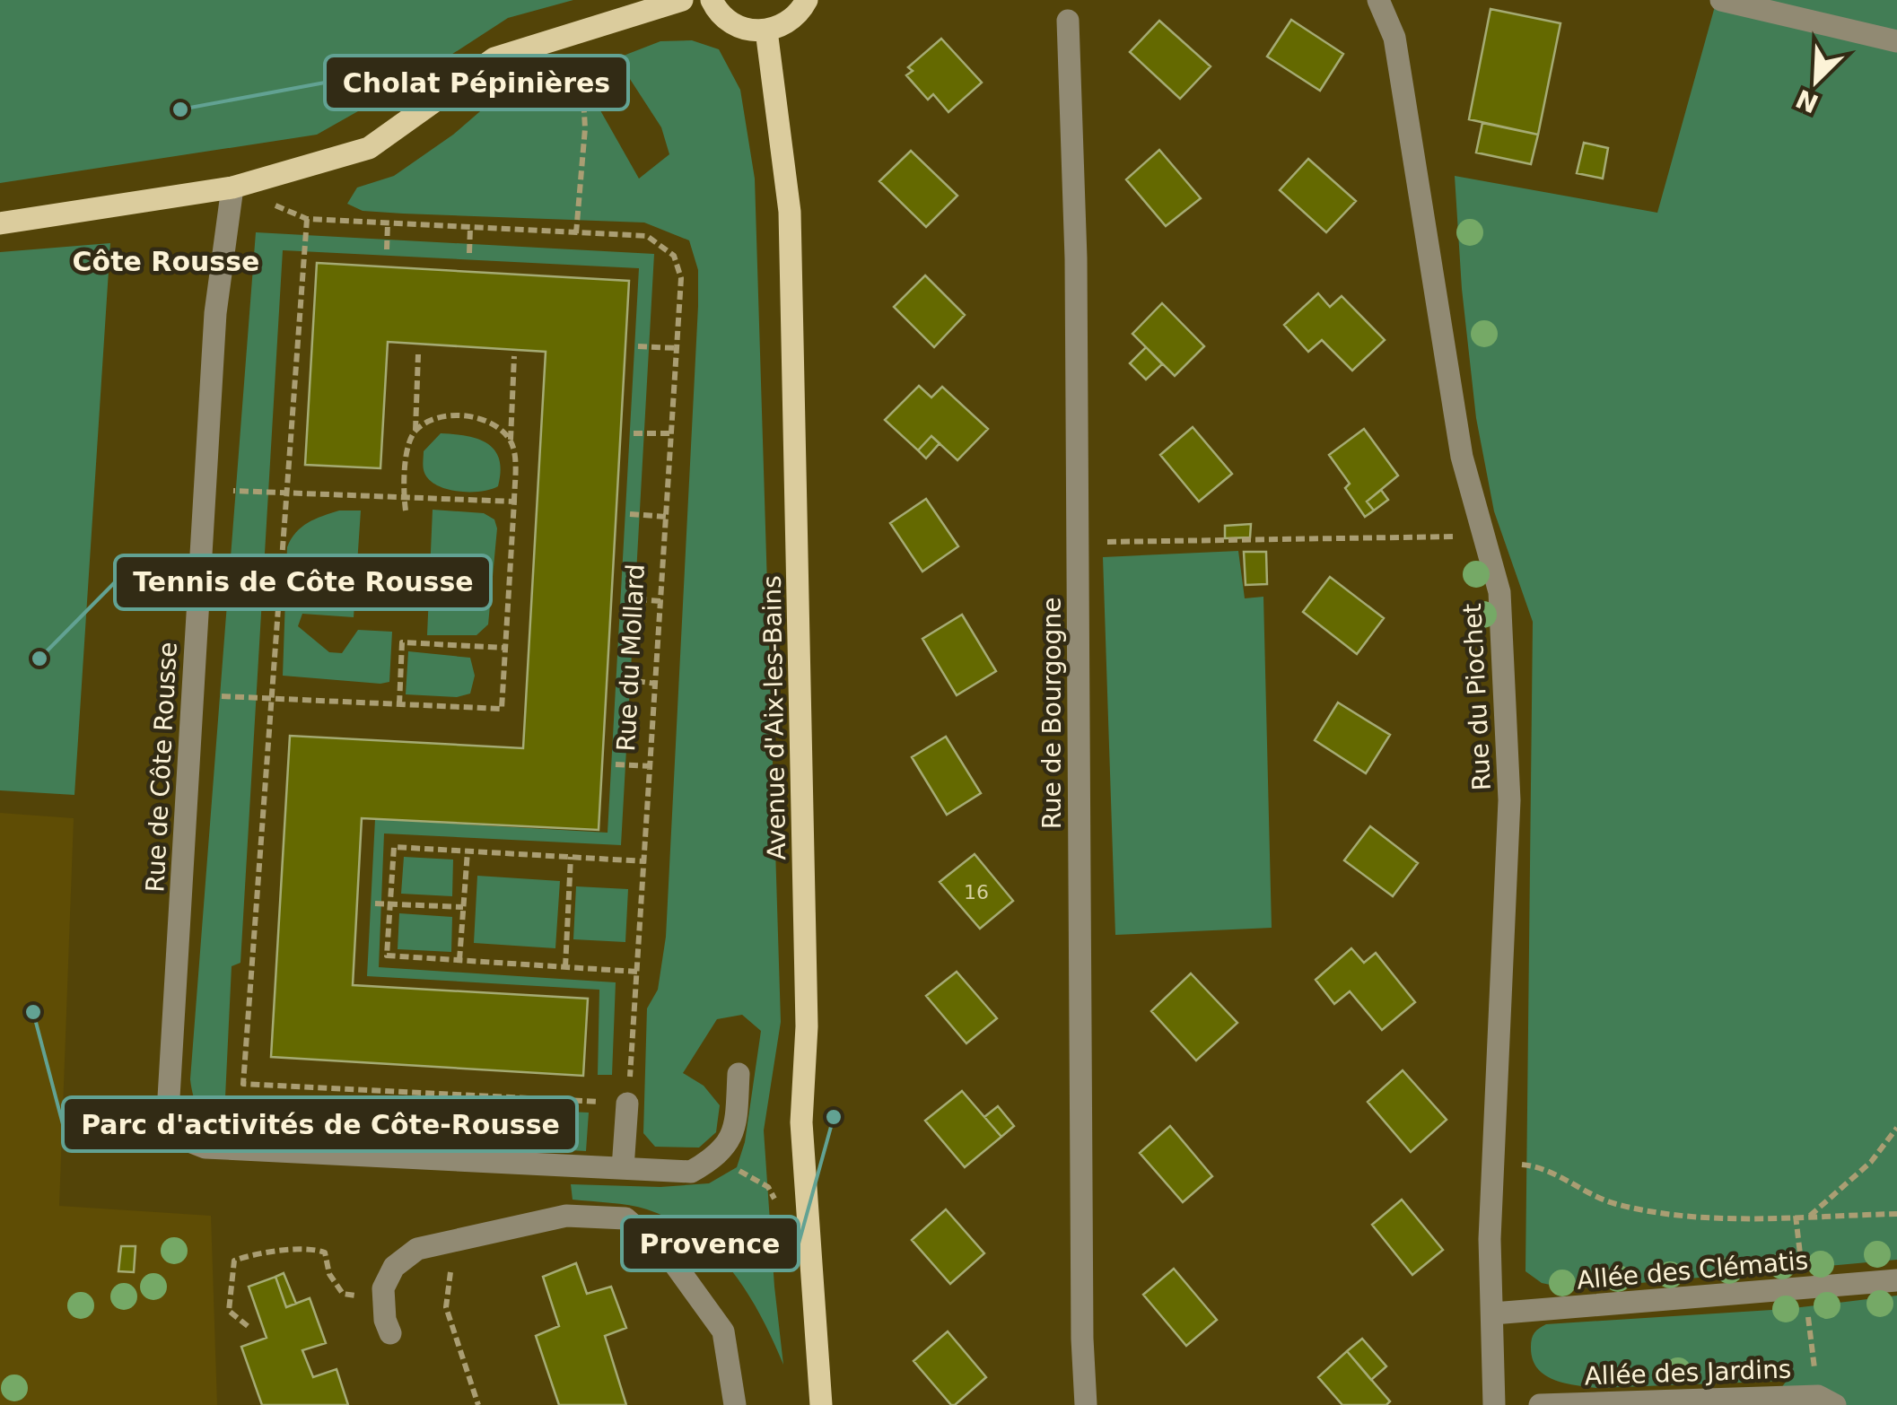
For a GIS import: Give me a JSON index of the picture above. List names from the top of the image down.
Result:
{
  "streets": {
    "main road": ["Avenue d'Aix-les-Bains"],
    "street": [
      "Rue du Piochet",
      "Rue de Bourgogne",
      "Rue de Côte Rousse",
      "Allée des Clématis",
      "Allée des Jardins"
    ],
    "path": ["Rue du Mollard"]
  },
  "crossings": [
    ["Rue du Piochet", "Allée des Clématis"]
  ],
  "districts": ["Côte Rousse"],
  "places": [
    "Cholat Pépinières",
    "Tennis de Côte Rousse",
    "Parc d'activités de Côte-Rousse",
    "Provence"
  ],
  "house_numbers": ["16"],
  "north": "bottom left"
}
